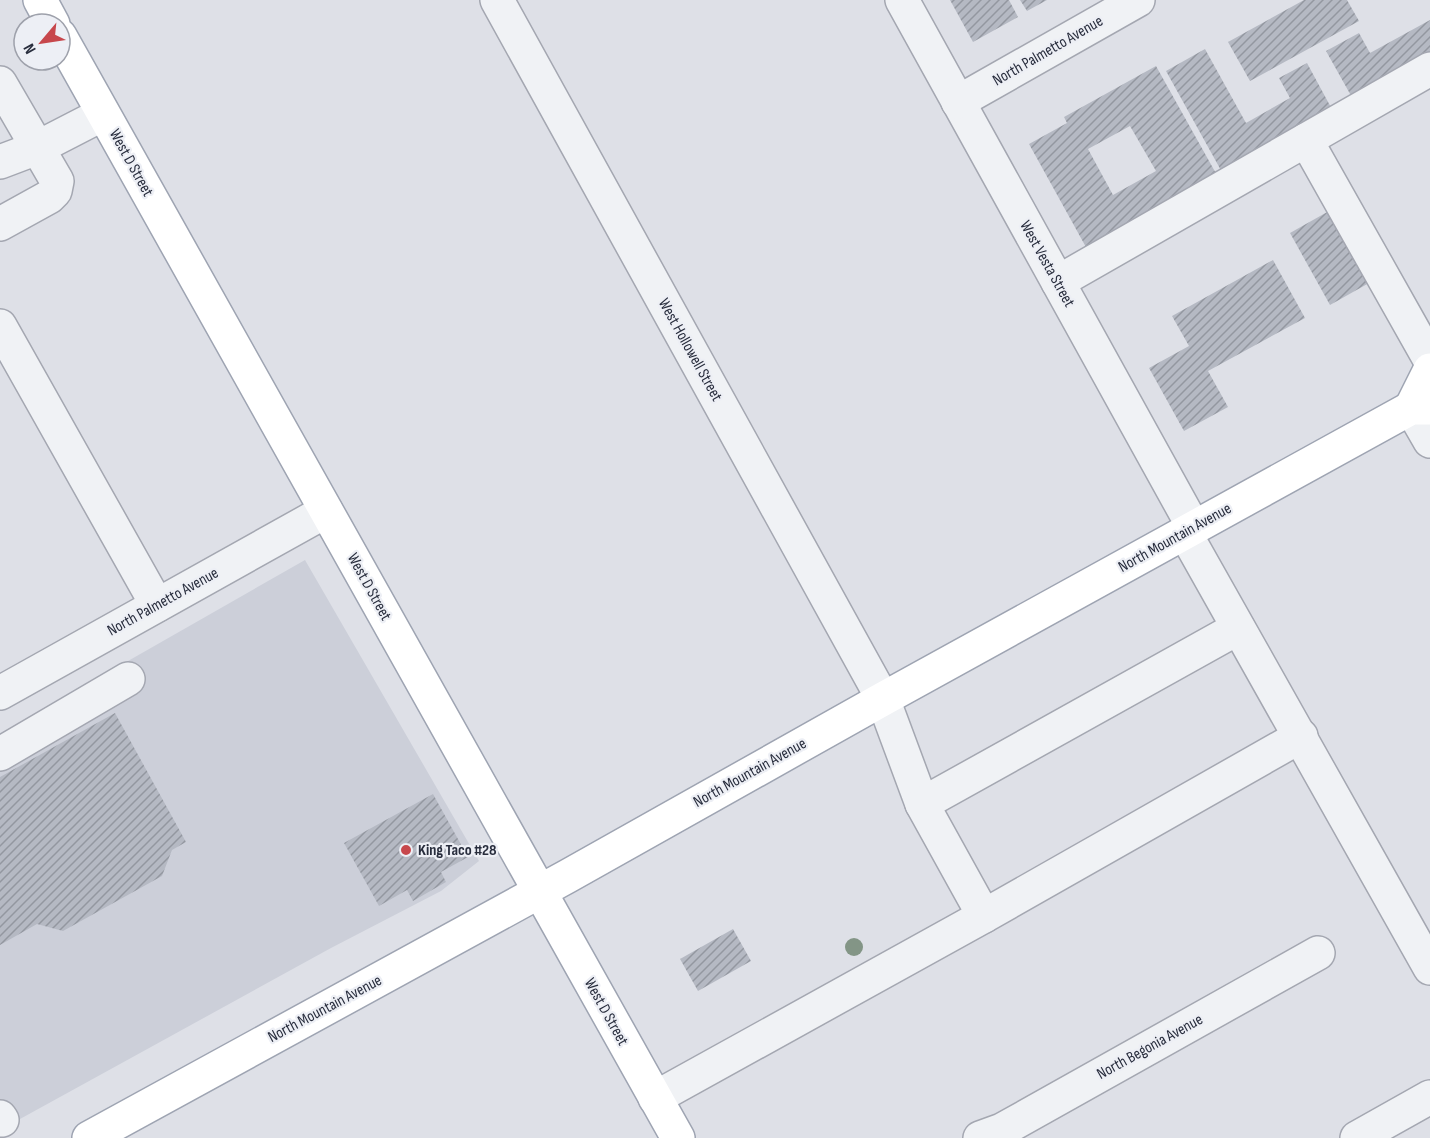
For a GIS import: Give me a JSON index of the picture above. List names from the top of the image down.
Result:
{
  "streets": {
    "main road": ["West D Street", "North Mountain Avenue"],
    "street": [
      "North Palmetto Avenue",
      "West Vesta Street",
      "West Hollowell Street",
      "North Begonia Avenue"
    ]
  },
  "crossings": [
    ["North Palmetto Avenue", "West D Street"],
    ["North Palmetto Avenue", "West Vesta Street"],
    ["West D Street", "North Mountain Avenue"],
    ["West Vesta Street", "North Mountain Avenue"],
    ["West Hollowell Street", "North Mountain Avenue"]
  ],
  "places": ["King Taco #28"],
  "north": "bottom left"
}
